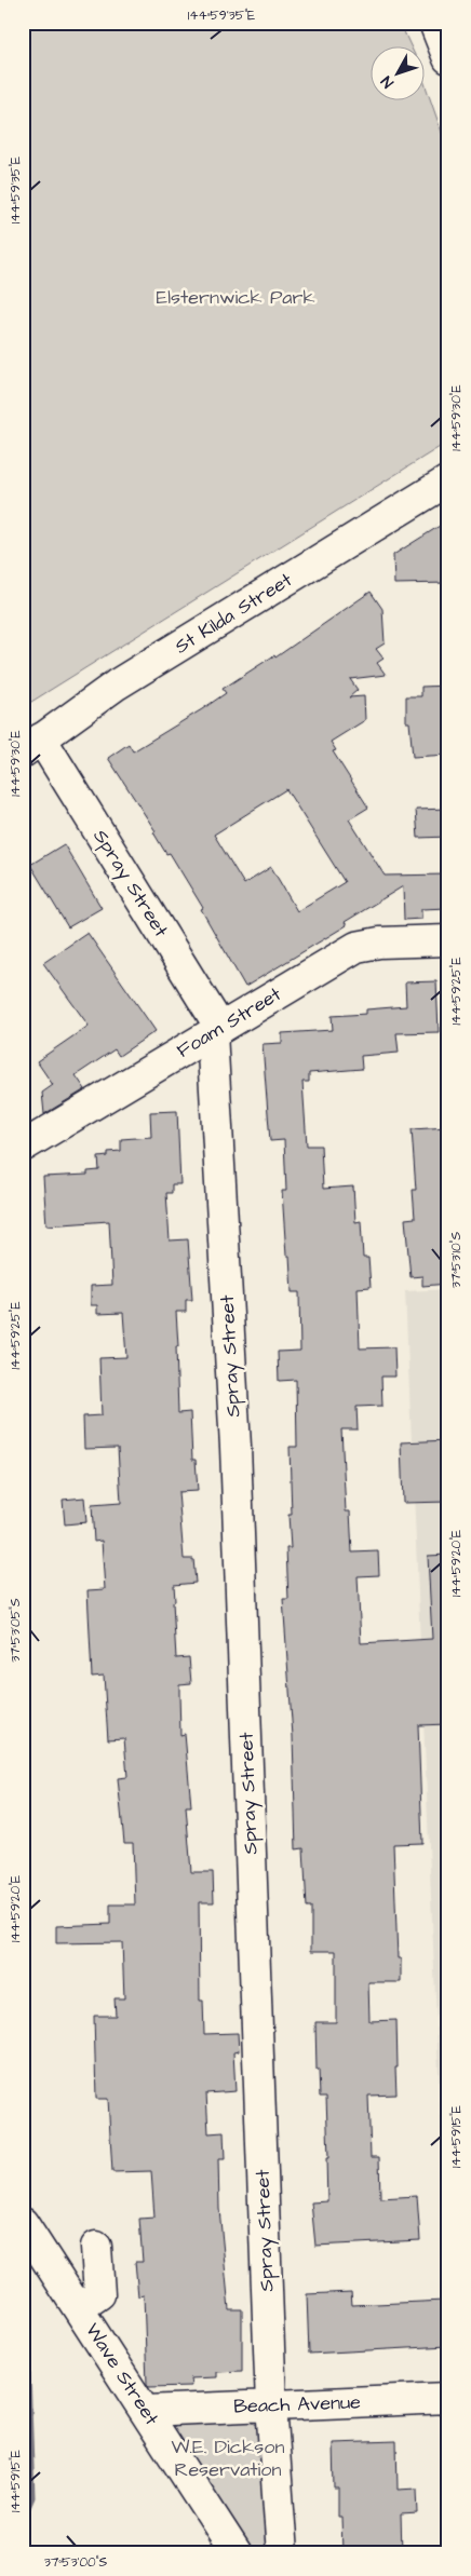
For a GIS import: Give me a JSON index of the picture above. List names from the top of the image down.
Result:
{
  "streets": {
    "street": [
      "St Kilda Street",
      "Spray Street",
      "Foam Street",
      "Wave Street",
      "Beach Avenue"
    ]
  },
  "crossings": [
    ["St Kilda Street", "Spray Street"],
    ["Spray Street", "Foam Street"],
    ["Spray Street", "Beach Avenue"],
    ["Wave Street", "Beach Avenue"]
  ],
  "parks": ["Elsternwick Park", "W.E. Dickson Reservation"],
  "north": "bottom left",
  "coordinates": [
    "144°59'35\"E",
    "144°59'30\"E",
    "144°59'25\"E",
    "37°53'10\"S",
    "144°59'20\"E",
    "37°53'05\"S",
    "144°59'15\"E",
    "37°53'00\"S"
  ]
}
